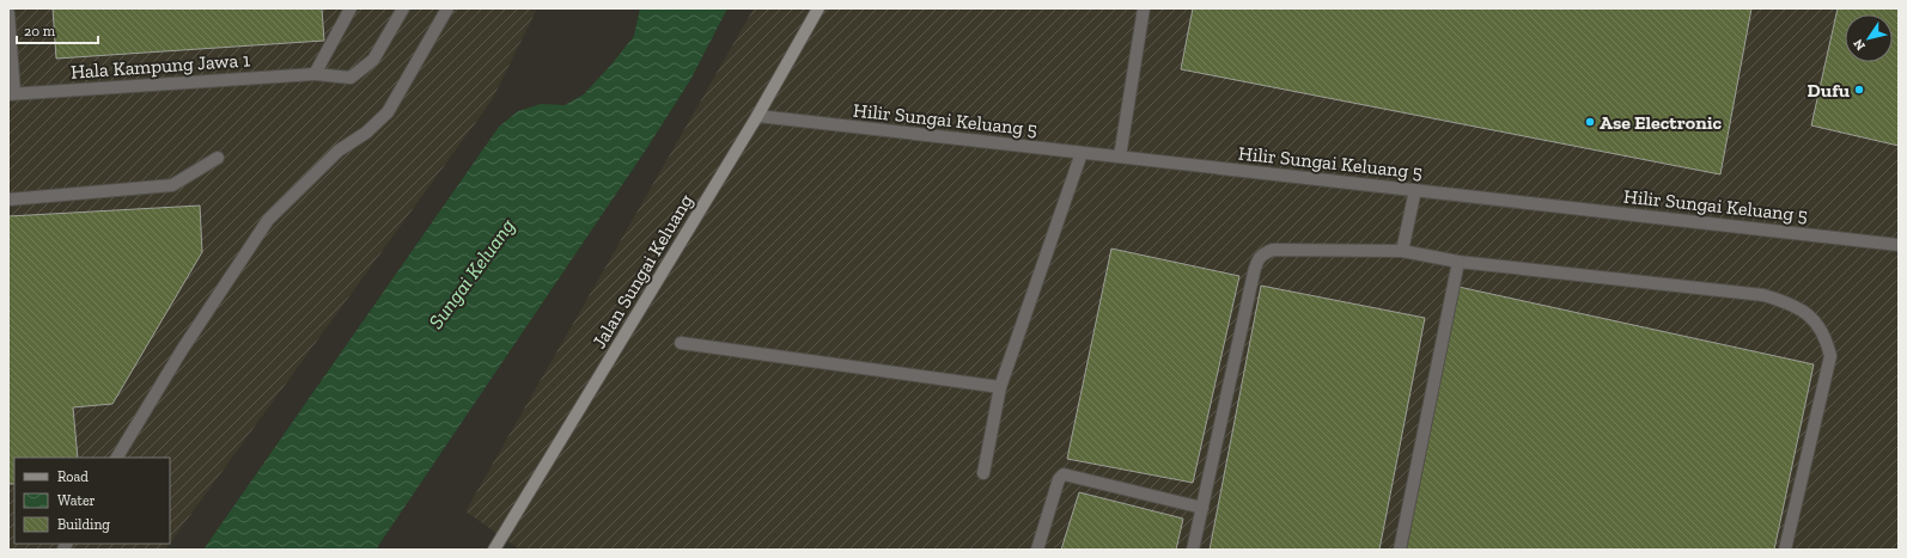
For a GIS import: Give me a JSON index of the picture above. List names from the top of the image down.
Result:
{
  "streets": {
    "street": ["Hala Kampung Jawa 1", "Hilir Sungai Keluang 5", "Jalan Sungai Keluang"]
  },
  "crossings": [
    ["Hilir Sungai Keluang 5", "Jalan Sungai Keluang"]
  ],
  "water": ["Sungai Keluang"],
  "places": ["Dufu", "Ase Electronic"],
  "legend": ["Road", "Water", "Building"],
  "scale_bar": "20 m",
  "north": "bottom left"
}
